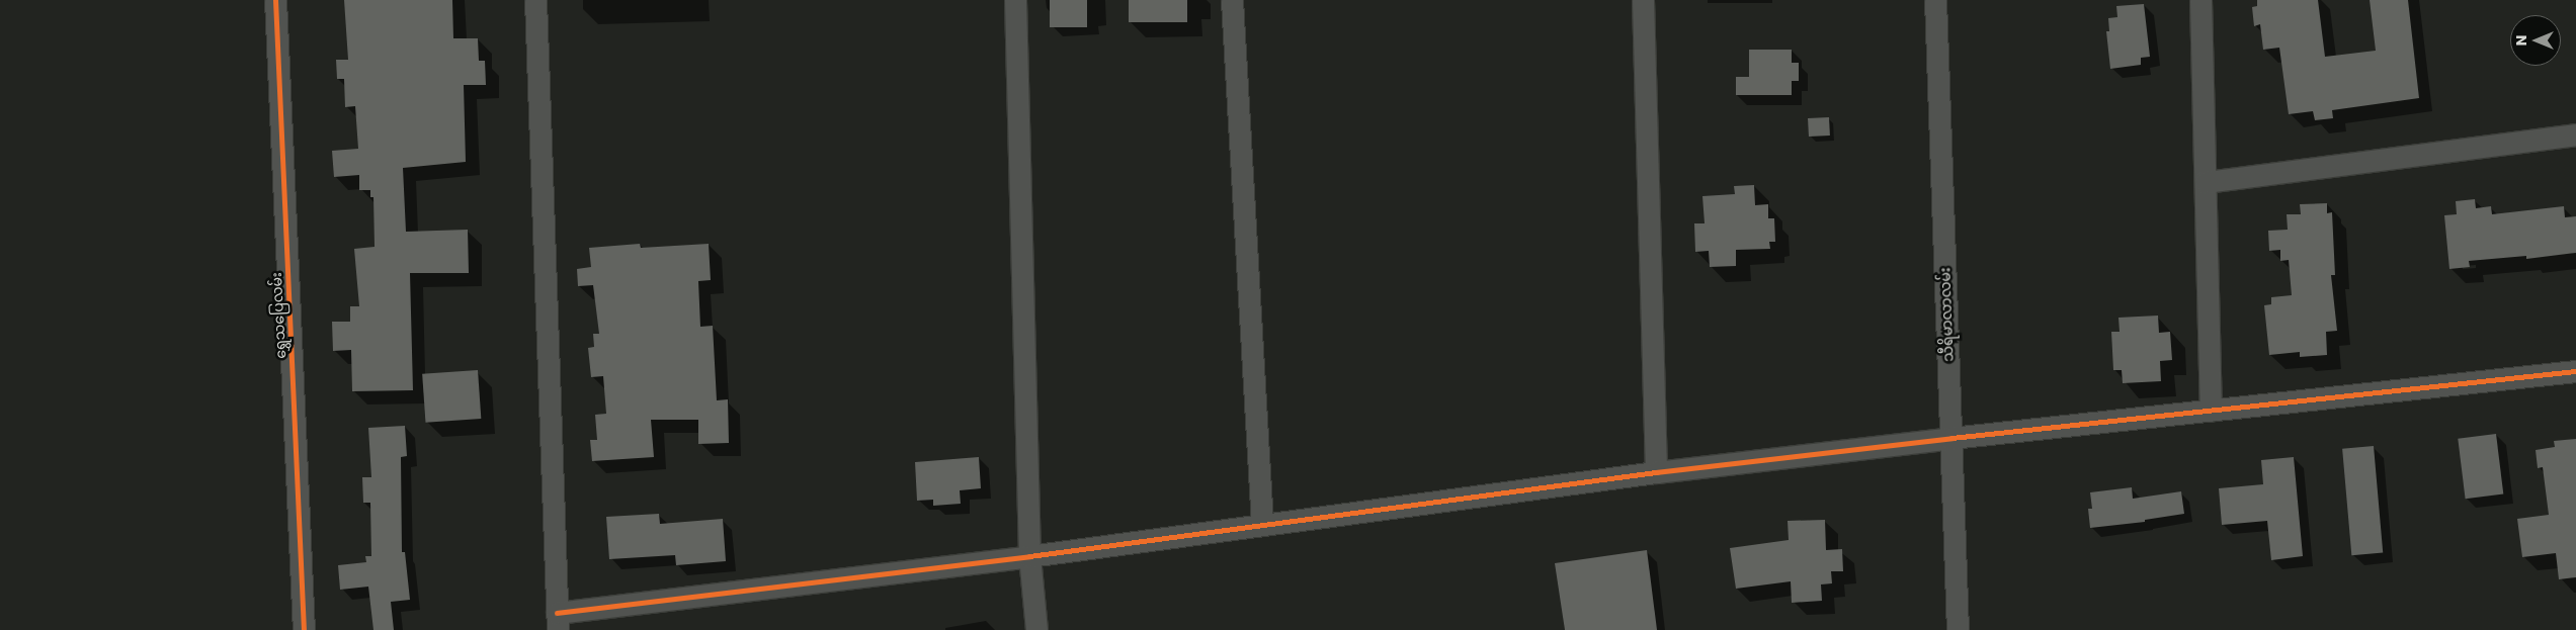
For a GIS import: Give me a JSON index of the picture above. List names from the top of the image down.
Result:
{
  "streets": {
    "street": ["သီရိမာလာလမ်း", "ရွှေသပြေလမ်း"]
  },
  "north": "left"
}
